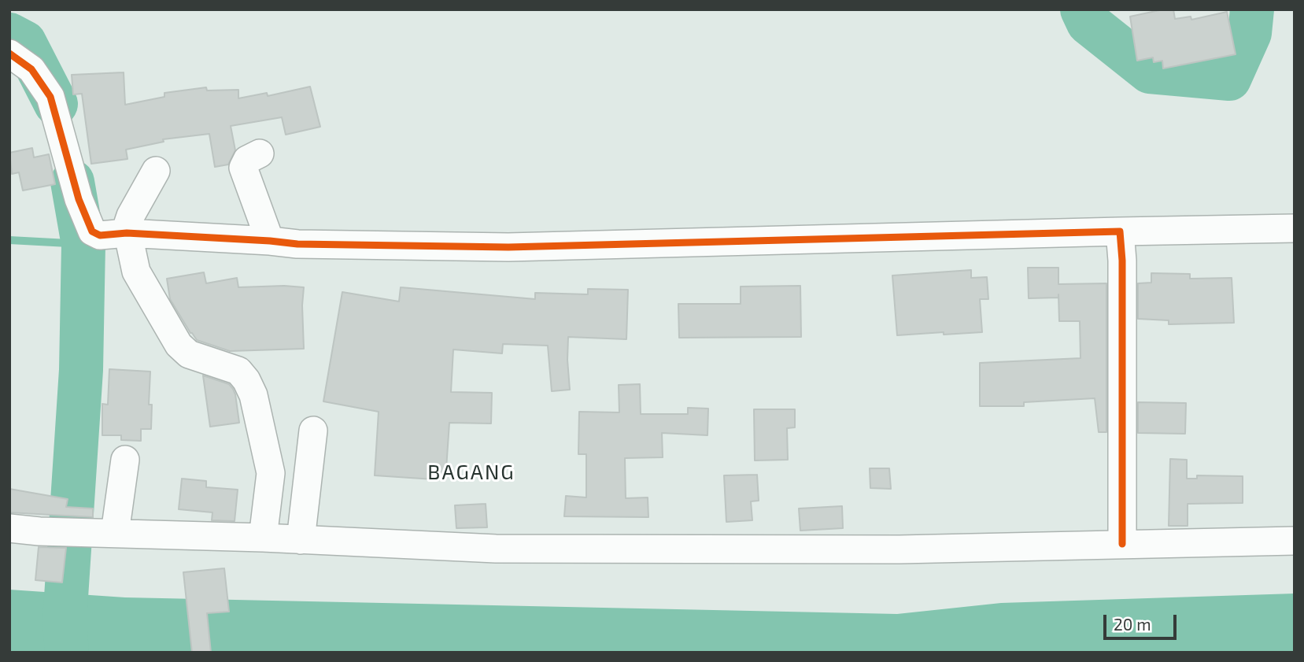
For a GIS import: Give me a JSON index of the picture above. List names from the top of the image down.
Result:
{
  "districts": ["BAGANG"],
  "scale_bar": "20 m"
}
